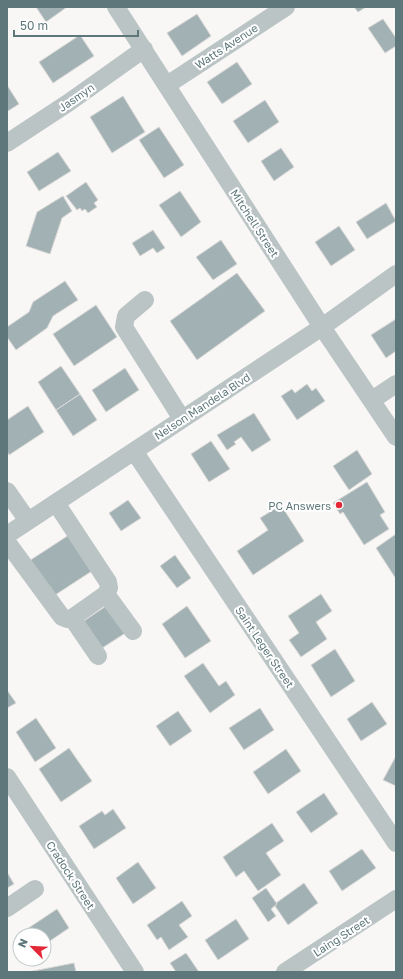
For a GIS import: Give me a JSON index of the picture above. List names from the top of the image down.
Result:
{
  "streets": {
    "street": [
      "Watts Avenue",
      "Jasmyn",
      "Mitchell Street",
      "Nelson Mandela Blvd",
      "Saint Leger Street",
      "Cradock Street",
      "Laing Street"
    ]
  },
  "crossings": [
    ["Watts Avenue", "Mitchell Street"],
    ["Jasmyn", "Mitchell Street"],
    ["Mitchell Street", "Nelson Mandela Blvd"],
    ["Nelson Mandela Blvd", "Saint Leger Street"]
  ],
  "places": ["PC Answers"],
  "scale_bar": "50 m",
  "north": "top left"
}
